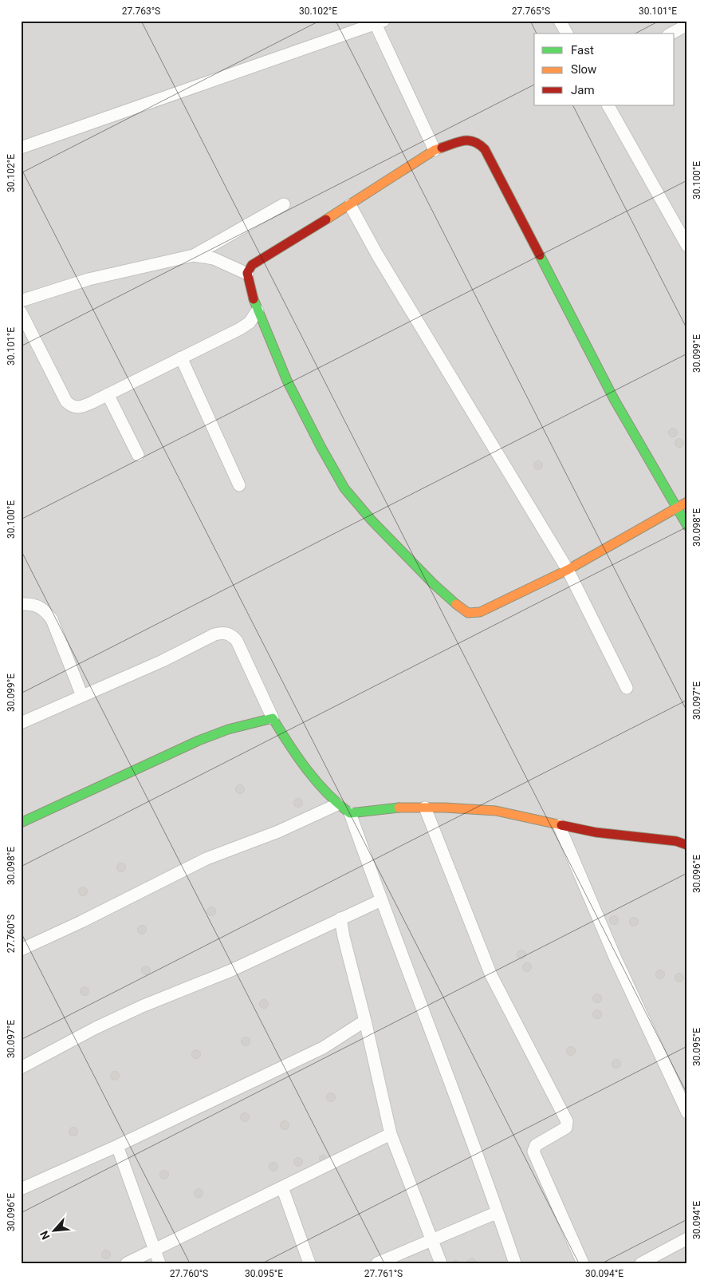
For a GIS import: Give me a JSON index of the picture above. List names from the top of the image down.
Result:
{
  "legend": ["Fast", "Slow", "Jam"],
  "north": "bottom left",
  "coordinates": [
    "27.763°S",
    "30.102°E",
    "27.765°S",
    "30.101°E",
    "30.100°E",
    "30.099°E",
    "30.098°E",
    "30.097°E",
    "30.096°E",
    "27.760°S",
    "30.095°E",
    "30.094°E",
    "27.761°S"
  ]
}
